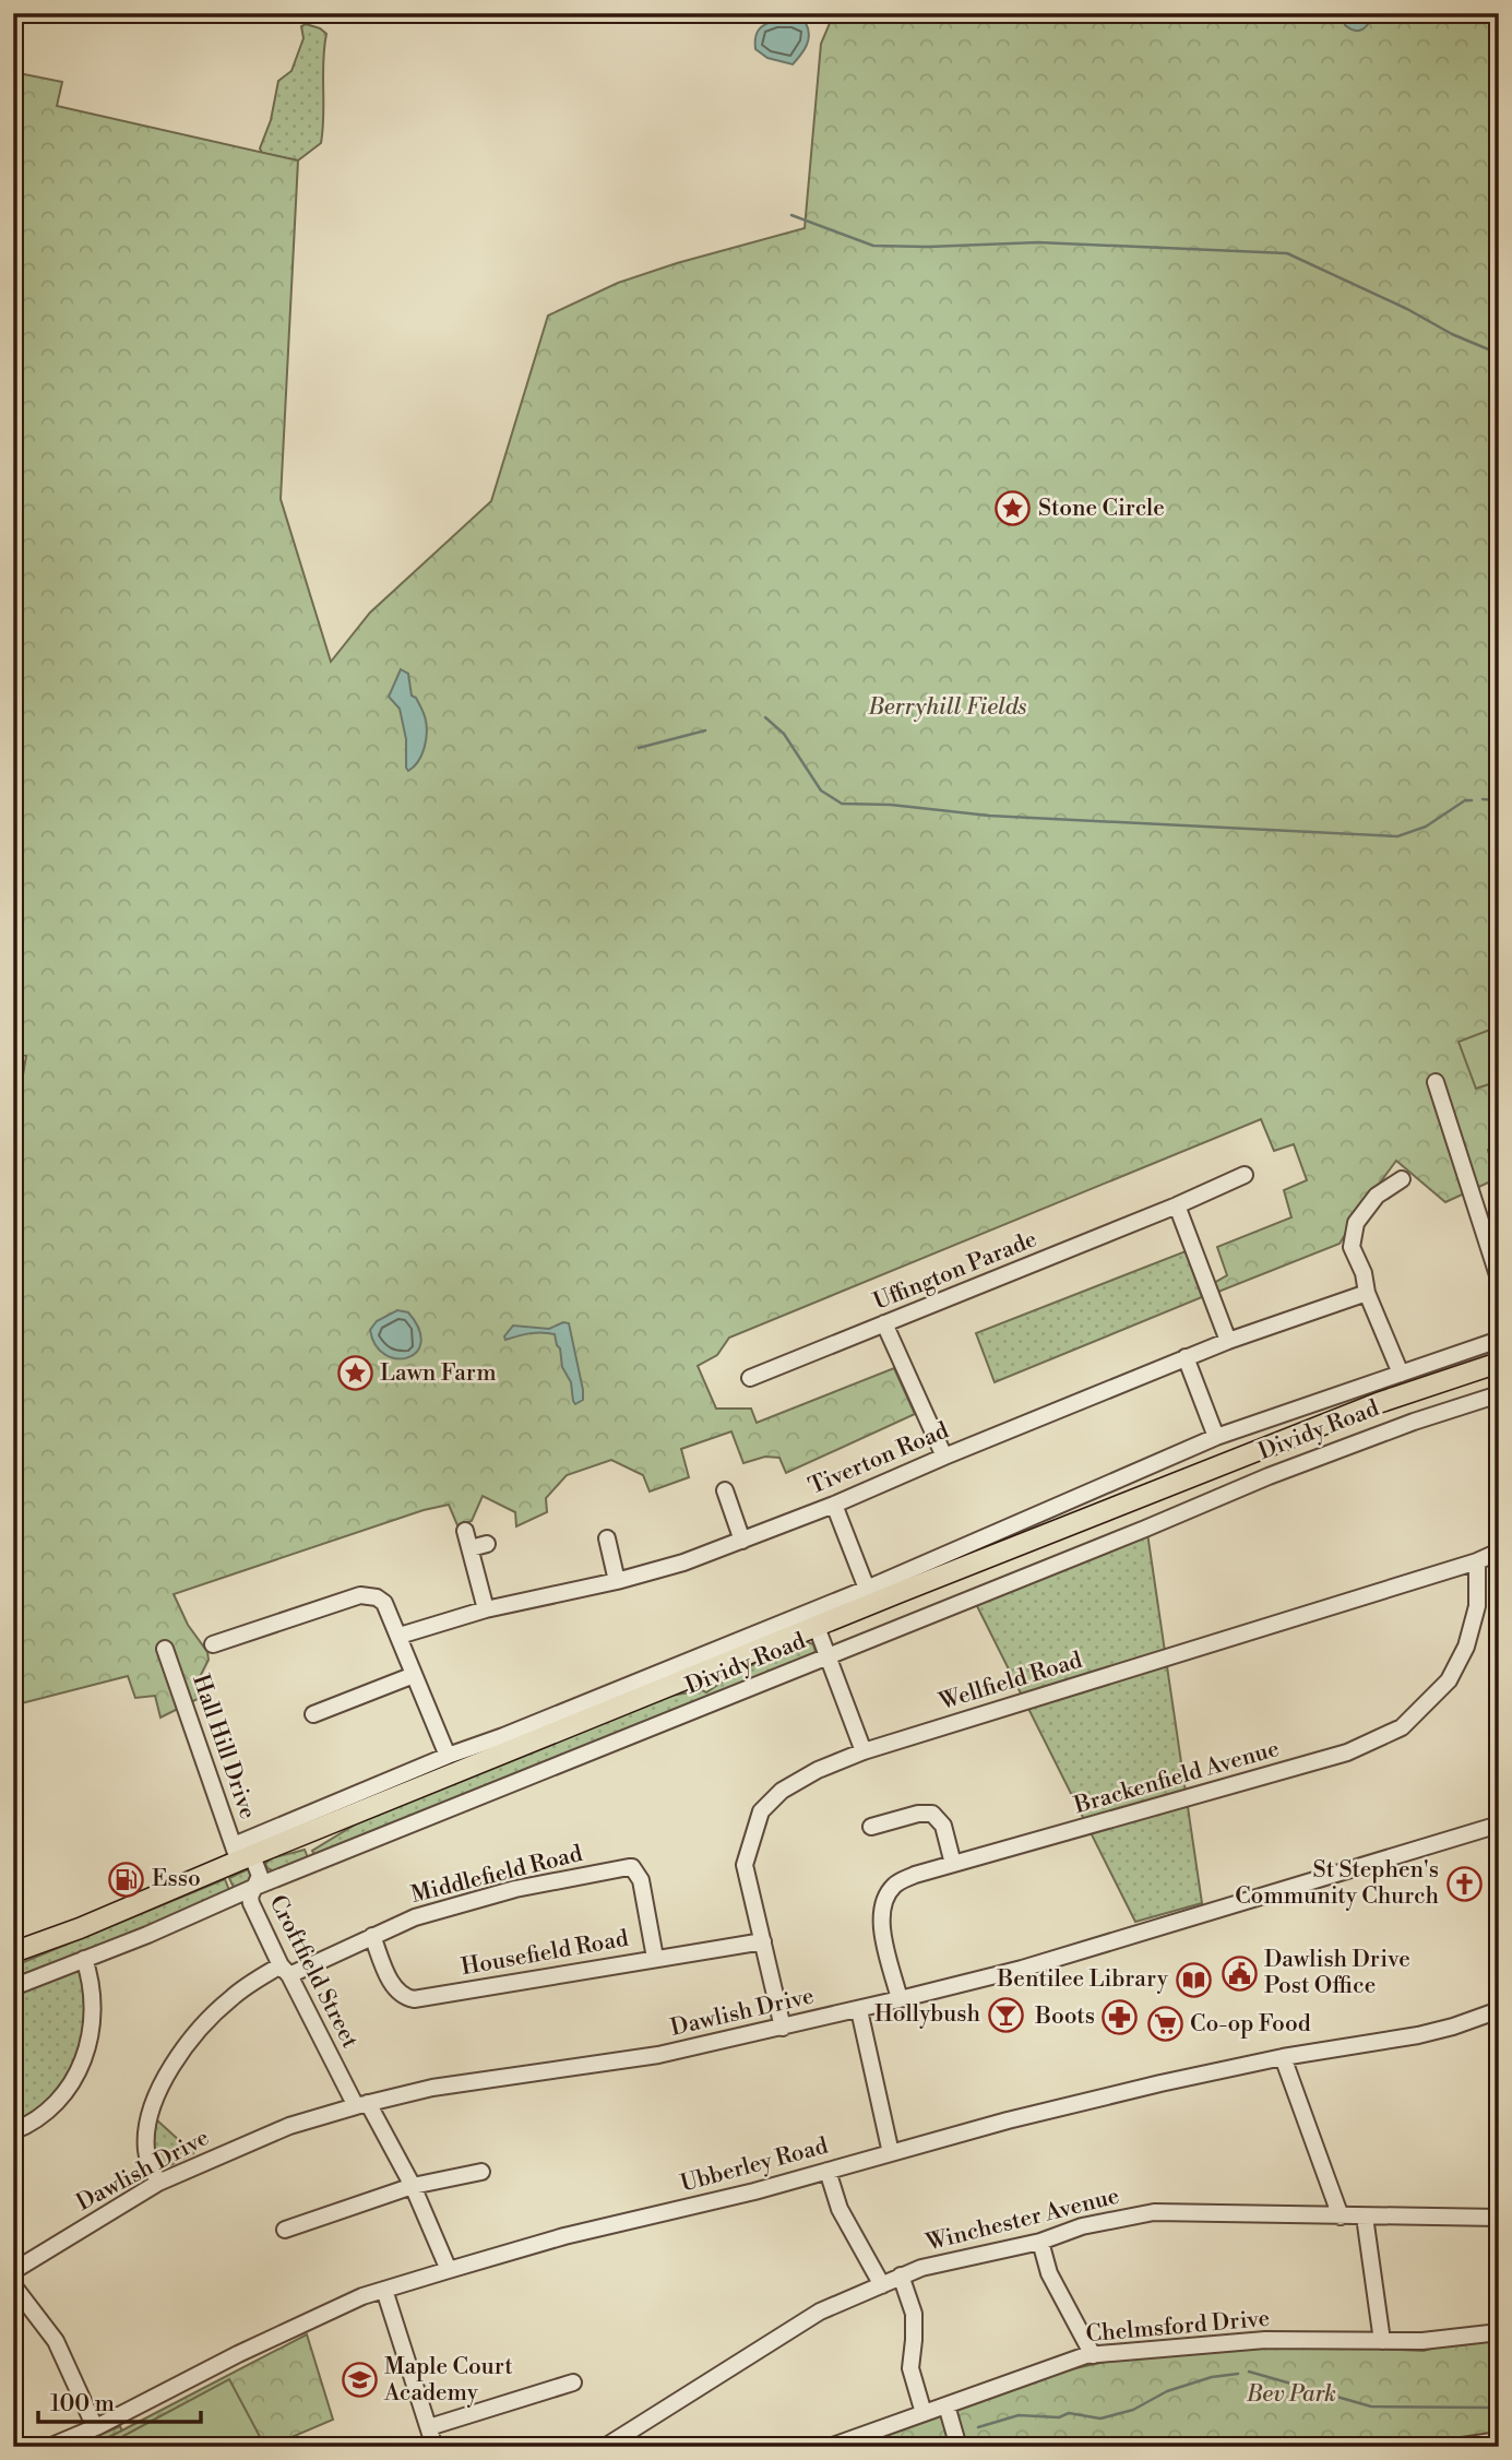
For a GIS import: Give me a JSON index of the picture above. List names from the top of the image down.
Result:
{
  "streets": {
    "main road": ["Dividy Road"],
    "street": [
      "Uffington Parade",
      "Tiverton Road",
      "Wellfield Road",
      "Hall Hill Drive",
      "Brackenfield Avenue",
      "Middlefield Road",
      "Housefield Road",
      "Croftfield Street",
      "Dawlish Drive",
      "Ubberley Road",
      "Winchester Avenue",
      "Chelmsford Drive"
    ]
  },
  "crossings": [
    ["Dividy Road", "Hall Hill Drive"],
    ["Dividy Road", "Croftfield Street"],
    ["Wellfield Road", "Brackenfield Avenue"],
    ["Wellfield Road", "Housefield Road"],
    ["Wellfield Road", "Dawlish Drive"],
    ["Hall Hill Drive", "Croftfield Street"],
    ["Brackenfield Avenue", "Dawlish Drive"],
    ["Middlefield Road", "Housefield Road"],
    ["Middlefield Road", "Croftfield Street"],
    ["Middlefield Road", "Dawlish Drive"],
    ["Croftfield Street", "Dawlish Drive"],
    ["Croftfield Street", "Ubberley Road"]
  ],
  "parks": ["Berryhill Fields", "Bev Park"],
  "places": {
    "place": ["Stone Circle", "Lawn Farm"],
    "fuel station": ["Esso"],
    "church": ["St Stephen's Community Church"],
    "public building": ["Dawlish Drive Post Office"],
    "library": ["Bentilee Library"],
    "bar": ["Hollybush"],
    "pharmacy": ["Boots"],
    "supermarket": ["Co-op Food"],
    "school or university": ["Maple Court Academy"]
  },
  "scale_bar": "100 m"
}
